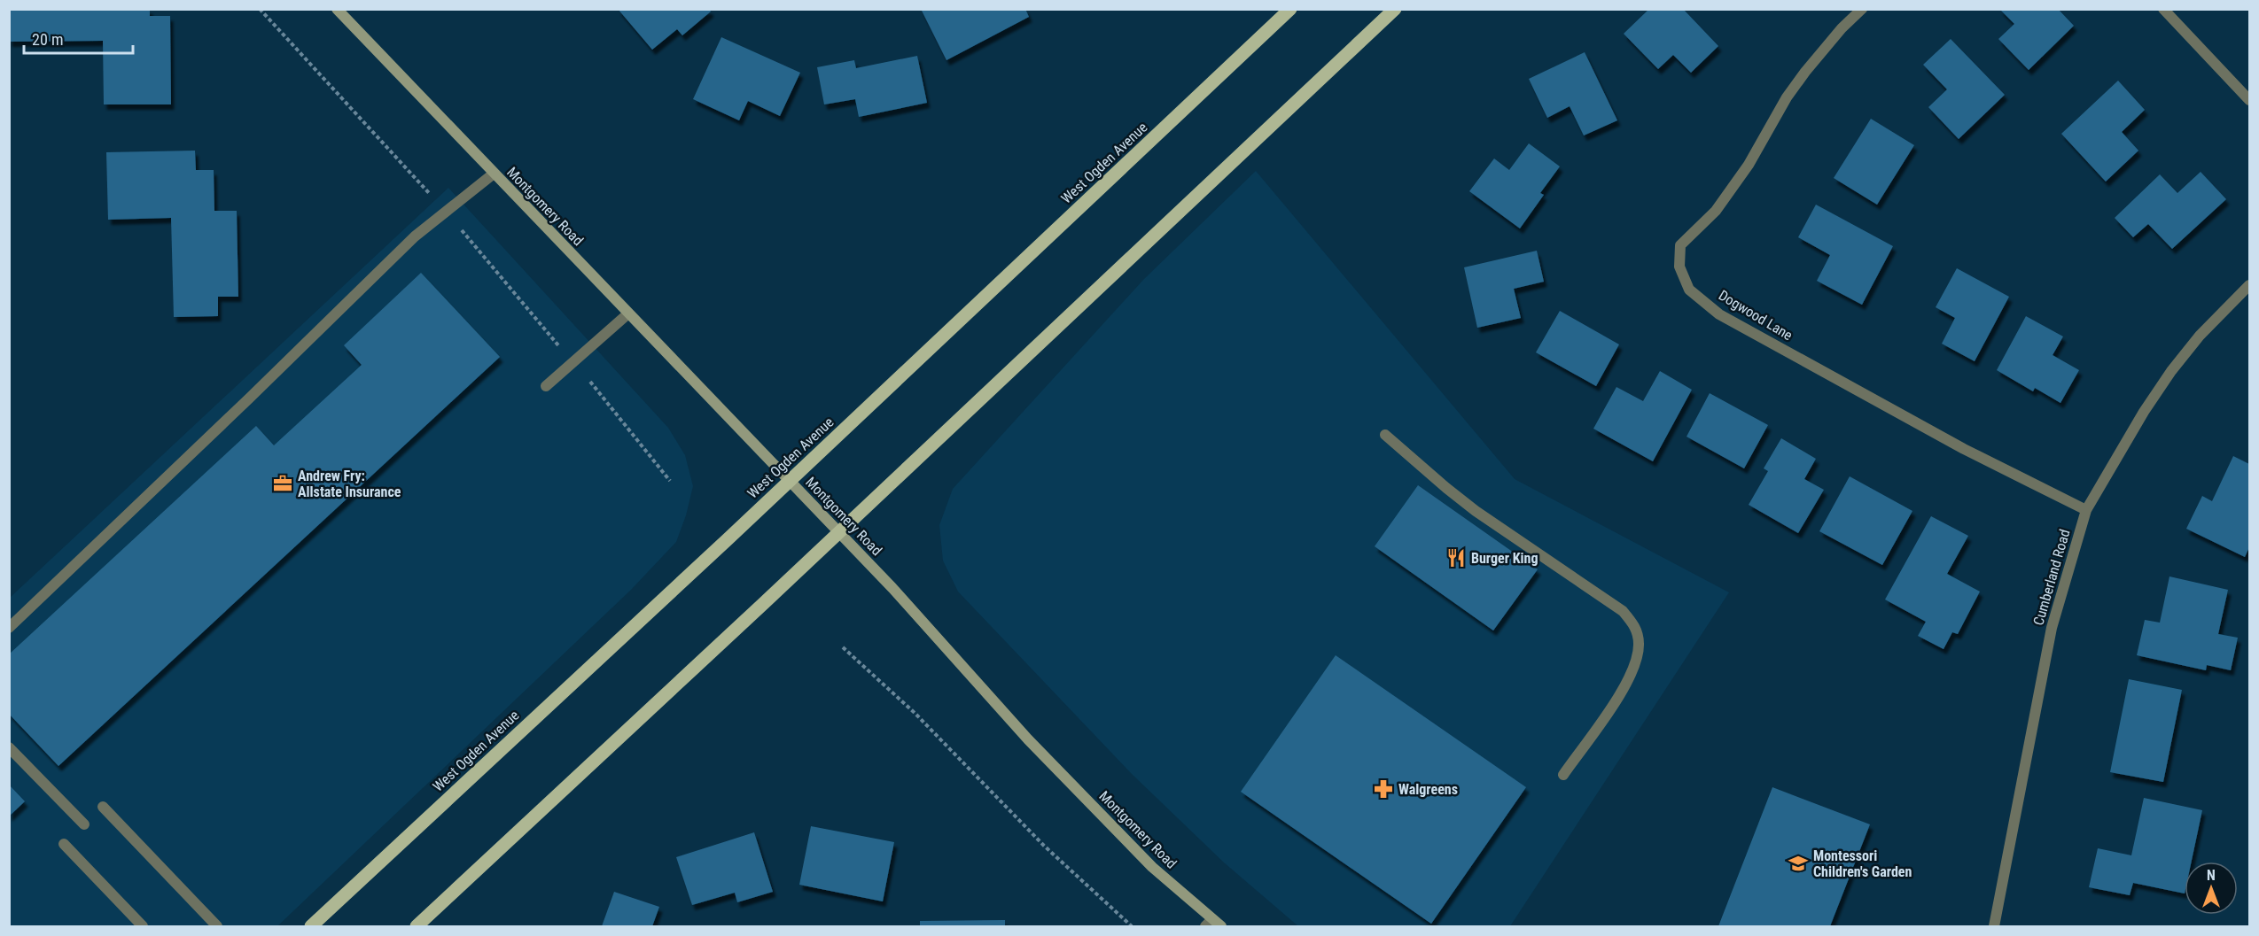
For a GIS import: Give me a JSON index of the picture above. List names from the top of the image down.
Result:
{
  "streets": {
    "main road": ["West Ogden Avenue"],
    "street": ["Montgomery Road", "Dogwood Lane", "Cumberland Road"]
  },
  "crossings": [
    ["West Ogden Avenue", "Montgomery Road"],
    ["Dogwood Lane", "Cumberland Road"]
  ],
  "places": {
    "office": ["Andrew Fry: Allstate Insurance"],
    "restaurant": ["Burger King"],
    "pharmacy": ["Walgreens"],
    "school or university": ["Montessori Children's Garden"]
  },
  "scale_bar": "20 m",
  "north": "top"
}
